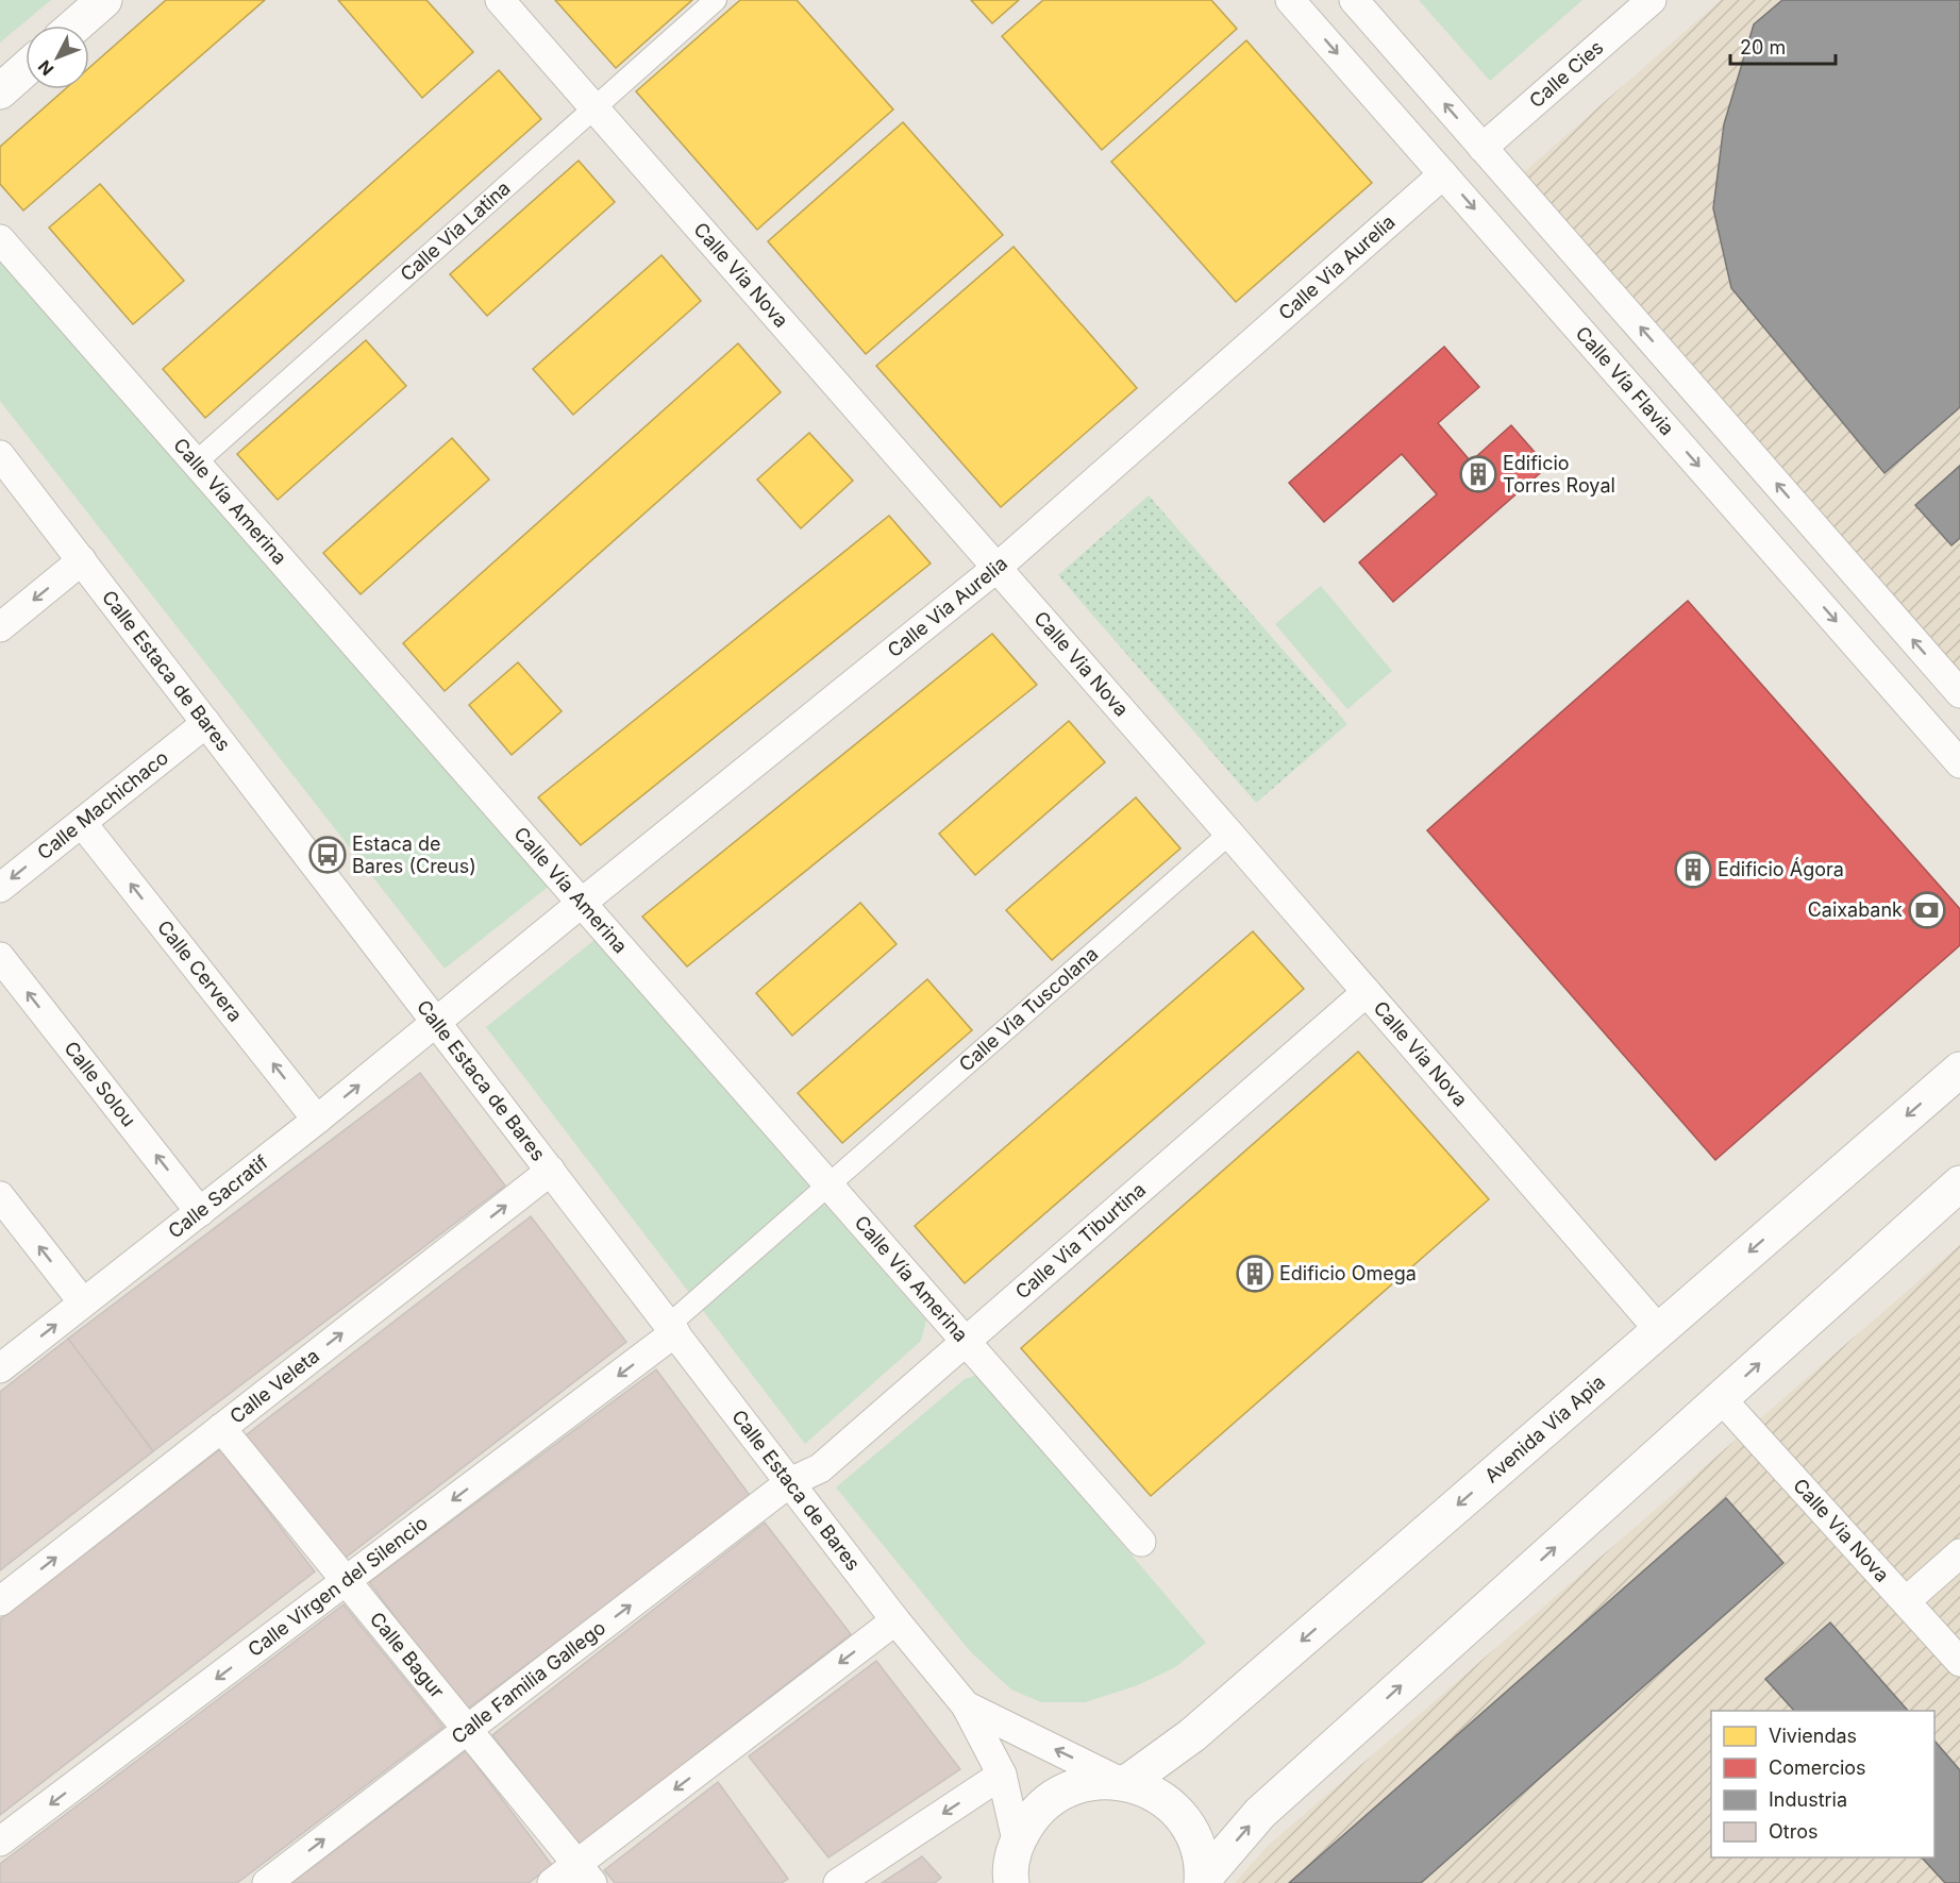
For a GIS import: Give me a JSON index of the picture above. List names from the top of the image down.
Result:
{
  "streets": {
    "street": [
      "Calle Cies",
      "Calle Via Latina",
      "Calle Via Aurelia",
      "Calle Via Nova",
      "Calle Vía Flavia",
      "Calle Vía Amerina",
      "Calle Estaca de Bares",
      "Calle Machichaco",
      "Calle Cervera",
      "Calle Via Tuscolana",
      "Calle Solou",
      "Calle Sacratif",
      "Calle Via Tiburtina",
      "Calle Veleta",
      "Avenida Vía Apia",
      "Calle Virgen del Silencio",
      "Calle Bagur",
      "Calle Familia Gallego"
    ]
  },
  "crossings": [
    ["Calle Via Latina", "Calle Via Nova"],
    ["Calle Via Latina", "Calle Vía Amerina"],
    ["Calle Via Aurelia", "Calle Via Nova"],
    ["Calle Via Aurelia", "Calle Vía Flavia"],
    ["Calle Via Aurelia", "Calle Vía Amerina"],
    ["Calle Via Aurelia", "Calle Estaca de Bares"],
    ["Calle Via Aurelia", "Calle Sacratif"],
    ["Calle Via Nova", "Calle Via Tuscolana"],
    ["Calle Via Nova", "Calle Via Tiburtina"],
    ["Calle Via Nova", "Avenida Vía Apia"],
    ["Calle Vía Amerina", "Calle Via Tuscolana"],
    ["Calle Vía Amerina", "Calle Via Tiburtina"],
    ["Calle Estaca de Bares", "Calle Machichaco"],
    ["Calle Estaca de Bares", "Calle Via Tuscolana"],
    ["Calle Estaca de Bares", "Calle Sacratif"],
    ["Calle Estaca de Bares", "Calle Via Tiburtina"],
    ["Calle Estaca de Bares", "Calle Veleta"],
    ["Calle Estaca de Bares", "Avenida Vía Apia"],
    ["Calle Estaca de Bares", "Calle Virgen del Silencio"],
    ["Calle Estaca de Bares", "Calle Familia Gallego"],
    ["Calle Machichaco", "Calle Cervera"],
    ["Calle Cervera", "Calle Sacratif"],
    ["Calle Via Tuscolana", "Calle Virgen del Silencio"],
    ["Calle Solou", "Calle Sacratif"],
    ["Calle Via Tiburtina", "Calle Familia Gallego"],
    ["Calle Veleta", "Calle Bagur"],
    ["Calle Virgen del Silencio", "Calle Bagur"],
    ["Calle Bagur", "Calle Familia Gallego"]
  ],
  "one_way": [
    "Calle Machichaco",
    "Calle Cervera",
    "Calle Sacratif",
    "Calle Veleta",
    "Calle Virgen del Silencio"
  ],
  "places": {
    "building": ["Edificio Torres Royal", "Edificio Ágora", "Edificio Omega"],
    "bus stop": ["Estaca de Bares (Creus)"],
    "bank": ["Caixabank"]
  },
  "legend": [
    "Viviendas",
    "Comercios",
    "Industria",
    "Otros"
  ],
  "scale_bar": "20 m",
  "north": "bottom left"
}
